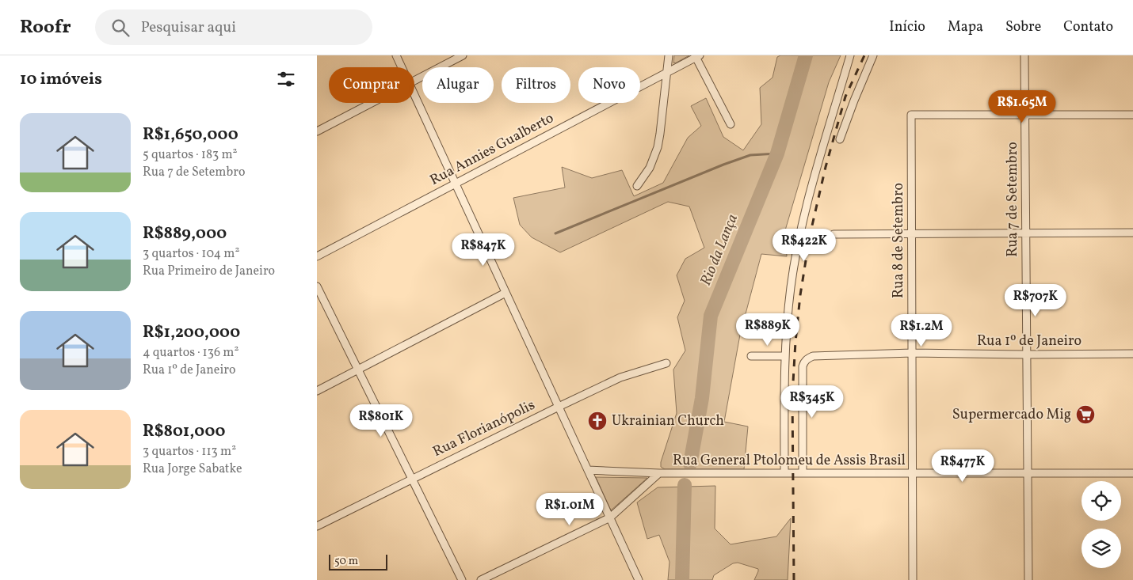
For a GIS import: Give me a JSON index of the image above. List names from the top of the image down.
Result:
{
  "streets": {
    "street": [
      "Rua Annies Gualberto",
      "Rua 7 de Setembro",
      "Rua 8 de Setembro",
      "Rua 1º de Janeiro",
      "Rua Florianópolis",
      "Rua General Ptolomeu de Assis Brasil"
    ]
  },
  "crossings": [
    ["Rua 7 de Setembro", "Rua 8 de Setembro"],
    ["Rua 7 de Setembro", "Rua 1º de Janeiro"],
    ["Rua 7 de Setembro", "Rua General Ptolomeu de Assis Brasil"],
    ["Rua 8 de Setembro", "Rua 1º de Janeiro"],
    ["Rua 8 de Setembro", "Rua General Ptolomeu de Assis Brasil"],
    ["Rua 1º de Janeiro", "Rua General Ptolomeu de Assis Brasil"]
  ],
  "water": ["Rio da Lança"],
  "places": {
    "supermarket": ["Supermercado Mig"],
    "church": ["Ukrainian Church"]
  },
  "scale_bar": "50 m",
  "page": {
    "header": "Roofr",
    "search": "Pesquisar aqui",
    "nav": [
      "Início",
      "Mapa",
      "Sobre",
      "Contato"
    ],
    "heading": "10 imóveis",
    "chip": [
      "Comprar",
      "Alugar",
      "Filtros",
      "Novo"
    ],
    "price": [
      "R$1.65M",
      "R$422K",
      "R$847K",
      "R$707K",
      "R$889K",
      "R$1.2M",
      "R$345K",
      "R$801K",
      "R$477K",
      "R$1.01M"
    ],
    "list": [
      {
        "name": "R$1,650,000",
        "note": "5 quartos · 183 m² · Rua 7 de Setembro"
      },
      {
        "name": "R$889,000",
        "note": "3 quartos · 104 m² · Rua Primeiro de Janeiro"
      },
      {
        "name": "R$1,200,000",
        "note": "4 quartos · 136 m² · Rua 1º de Janeiro"
      },
      {
        "name": "R$801,000",
        "note": "3 quartos · 113 m² · Rua Jorge Sabatke"
      }
    ],
    "scale": "50 m"
  }
}
